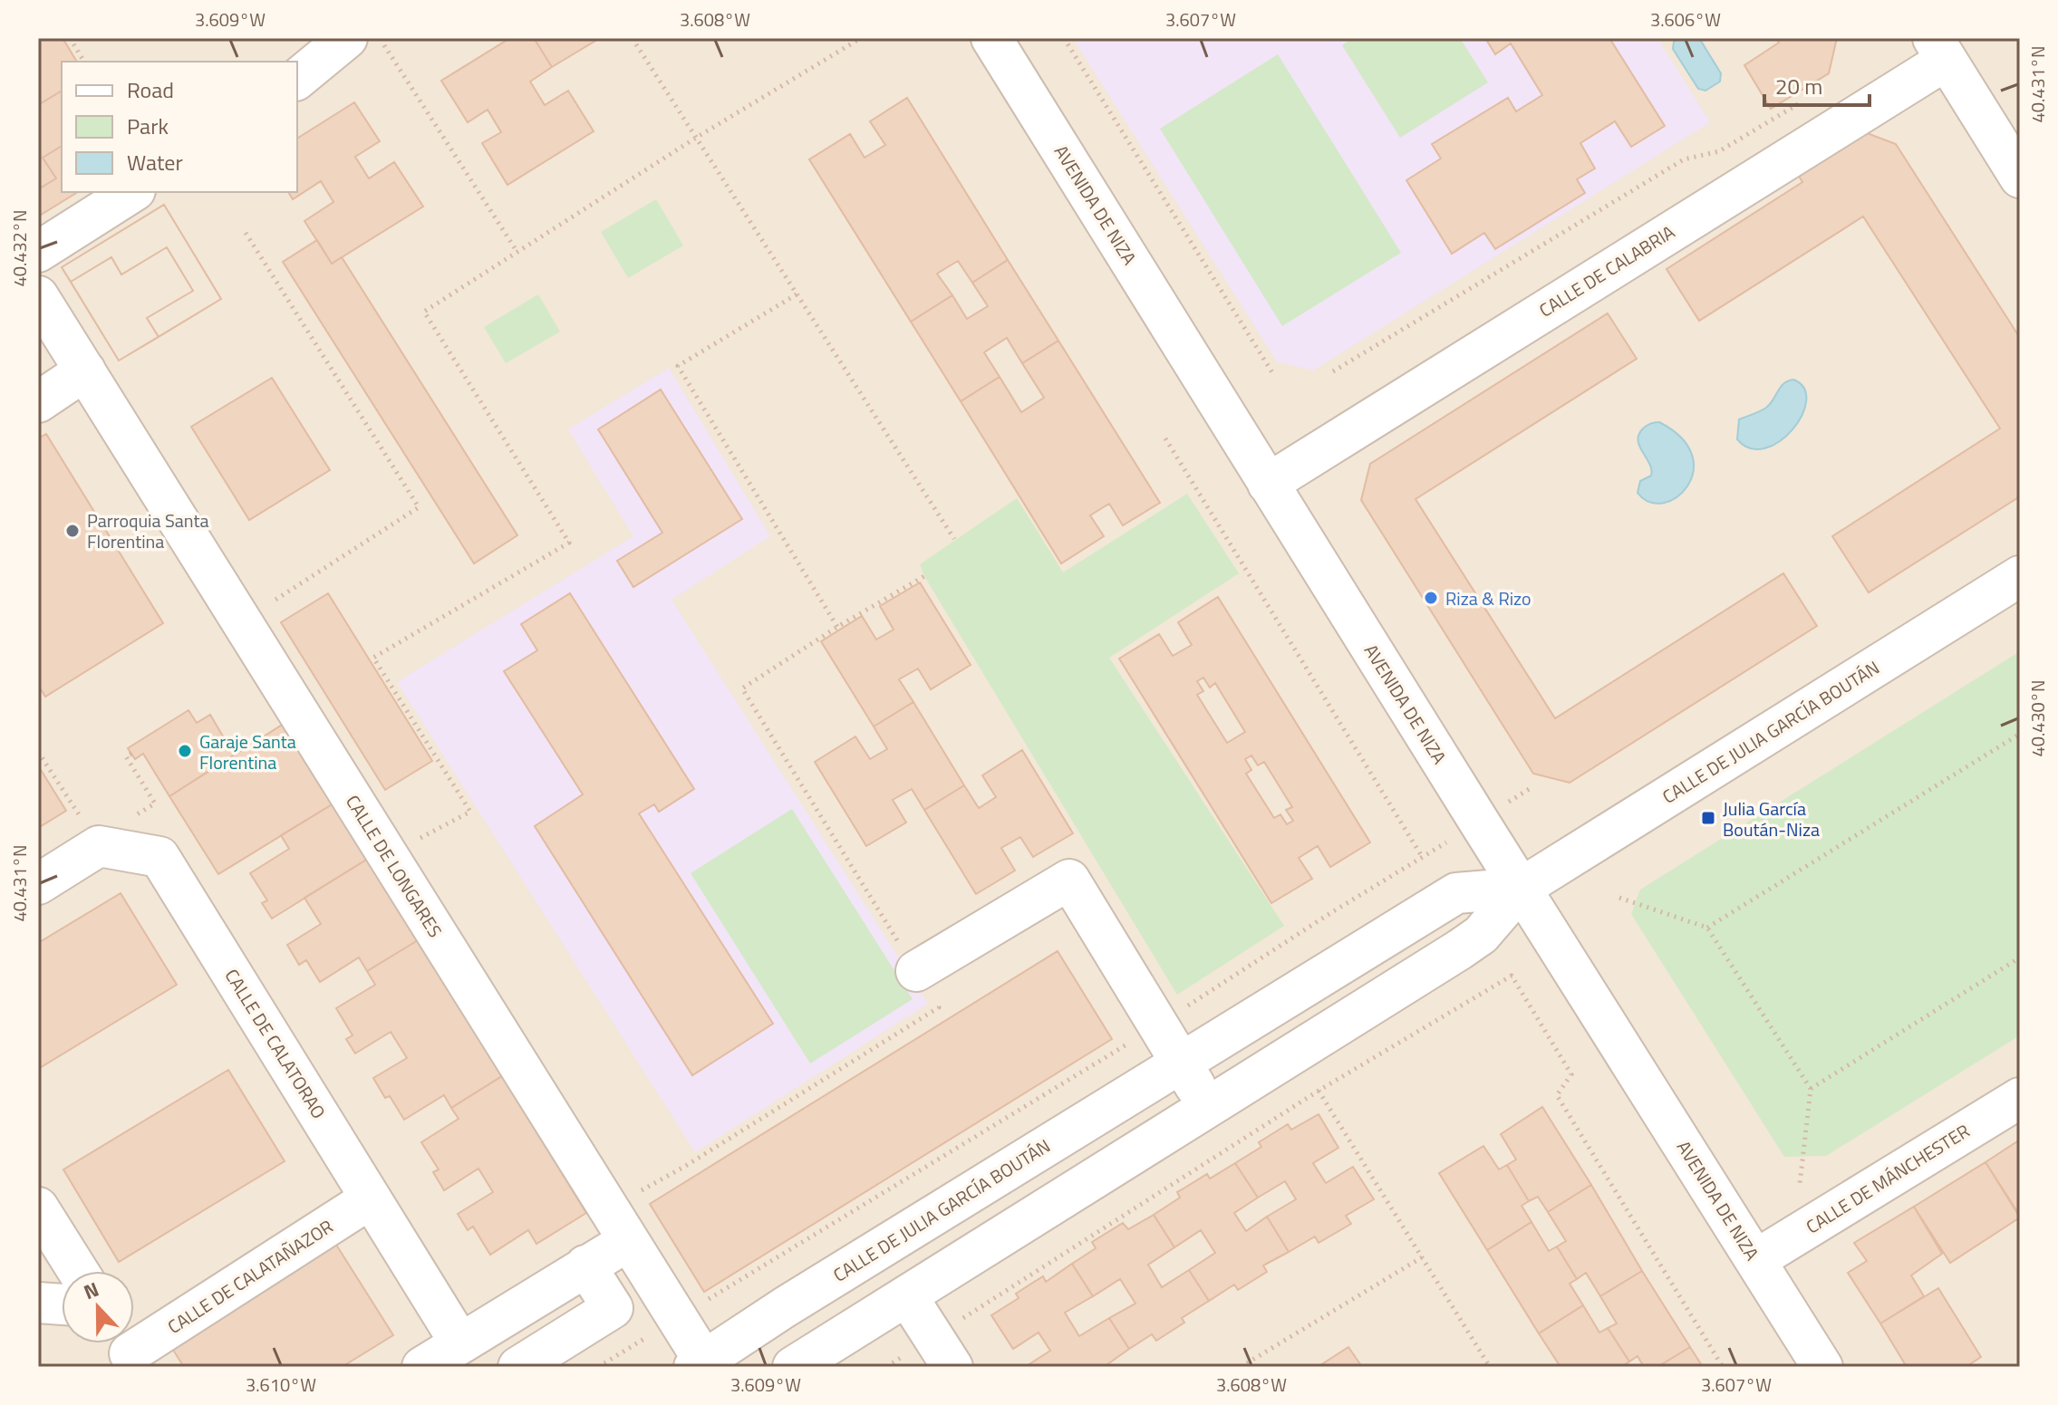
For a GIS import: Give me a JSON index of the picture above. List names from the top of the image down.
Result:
{
  "streets": {
    "street": [
      "AVENIDA DE NIZA",
      "CALLE DE CALABRIA",
      "CALLE DE JULIA GARCÍA BOUTÁN",
      "CALLE DE LONGARES",
      "CALLE DE CALATORAO",
      "CALLE DE MÁNCHESTER",
      "CALLE DE CALATAÑAZOR"
    ]
  },
  "crossings": [
    ["AVENIDA DE NIZA", "CALLE DE CALABRIA"],
    ["AVENIDA DE NIZA", "CALLE DE JULIA GARCÍA BOUTÁN"],
    ["AVENIDA DE NIZA", "CALLE DE MÁNCHESTER"],
    ["CALLE DE JULIA GARCÍA BOUTÁN", "CALLE DE LONGARES"],
    ["CALLE DE CALATORAO", "CALLE DE CALATAÑAZOR"]
  ],
  "places": {
    "other": ["Parroquia Santa Florentina", "Riza & Rizo", "Garaje Santa Florentina"],
    "transit": ["Julia García Boután-Niza"]
  },
  "legend": ["Road", "Park", "Water"],
  "scale_bar": "20 m",
  "north": "top",
  "coordinates": [
    "3.609°W",
    "3.608°W",
    "3.607°W",
    "3.606°W",
    "40.431°N",
    "40.432°N",
    "40.430°N",
    "3.610°W"
  ]
}
